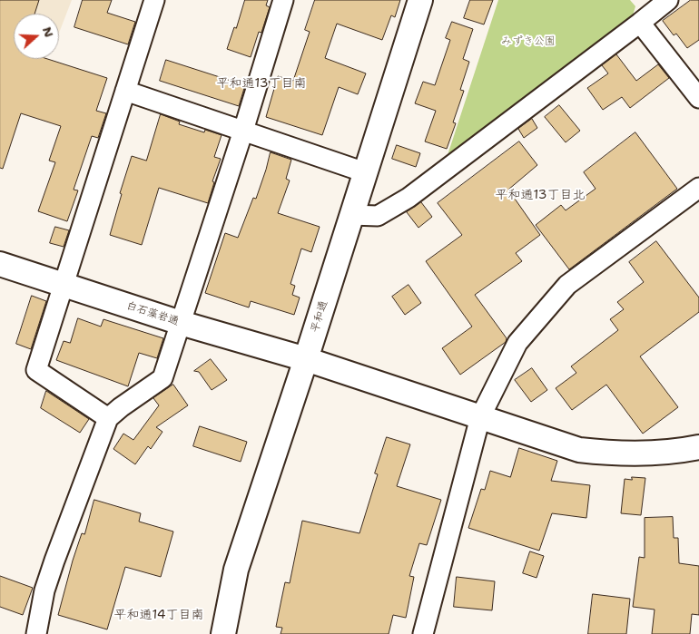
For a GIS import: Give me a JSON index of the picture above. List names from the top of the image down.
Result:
{
  "streets": {
    "street": ["白石藻岩通", "平和通"]
  },
  "crossings": [
    ["白石藻岩通", "平和通"]
  ],
  "districts": ["平和通13丁目南", "平和通13丁目北", "平和通14丁目南"],
  "parks": ["みずき公園"],
  "north": "right"
}
